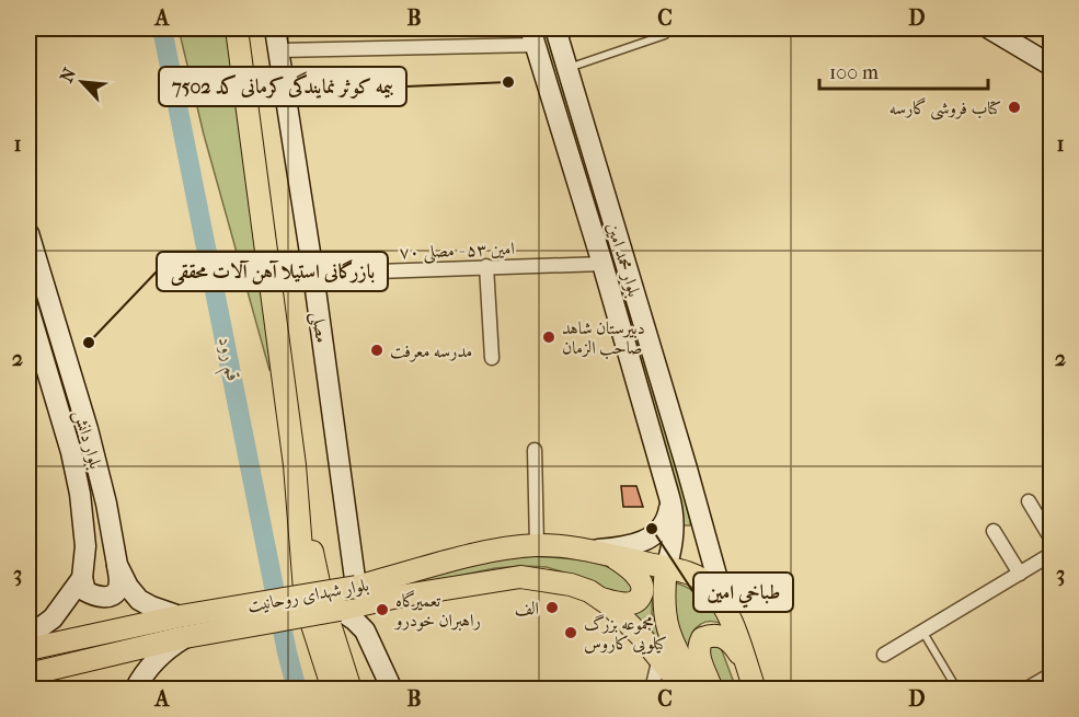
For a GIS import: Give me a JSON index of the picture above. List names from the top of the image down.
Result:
{
  "streets": {
    "main road": [
      "بلوار محمد امین",
      "مصلی",
      "بلوار دانش",
      "بلوار شهدای روحانیت"
    ],
    "street": ["امین ۵۳ - مصلی ۷۰"]
  },
  "crossings": [
    ["امین ۵۳ - مصلی ۷۰", "بلوار محمد امین"],
    ["امین ۵۳ - مصلی ۷۰", "مصلی"],
    ["بلوار محمد امین", "بلوار شهدای روحانیت"],
    ["مصلی", "بلوار شهدای روحانیت"],
    ["بلوار دانش", "بلوار شهدای روحانیت"]
  ],
  "water": ["قم رود"],
  "places": [
    "بیمه کوثر نمایندگی کرمانی کد 7502",
    "کتاب فروشی گارسه",
    "دبیرستان شاهد صاحب الزمان",
    "بازرگانی استیلا آهن آلات محققی",
    "مدرسه معرفت",
    "طباخي امين",
    "الف",
    "تعمیرگاه راهبران خودرو",
    "مجموعه بزرگ کیلویی کاروس"
  ],
  "scale_bar": "100 m",
  "north": "top left",
  "grid": {
    "columns": [
      "A",
      "B",
      "C",
      "D"
    ],
    "rows": ["1", "2", "3"]
  }
}
